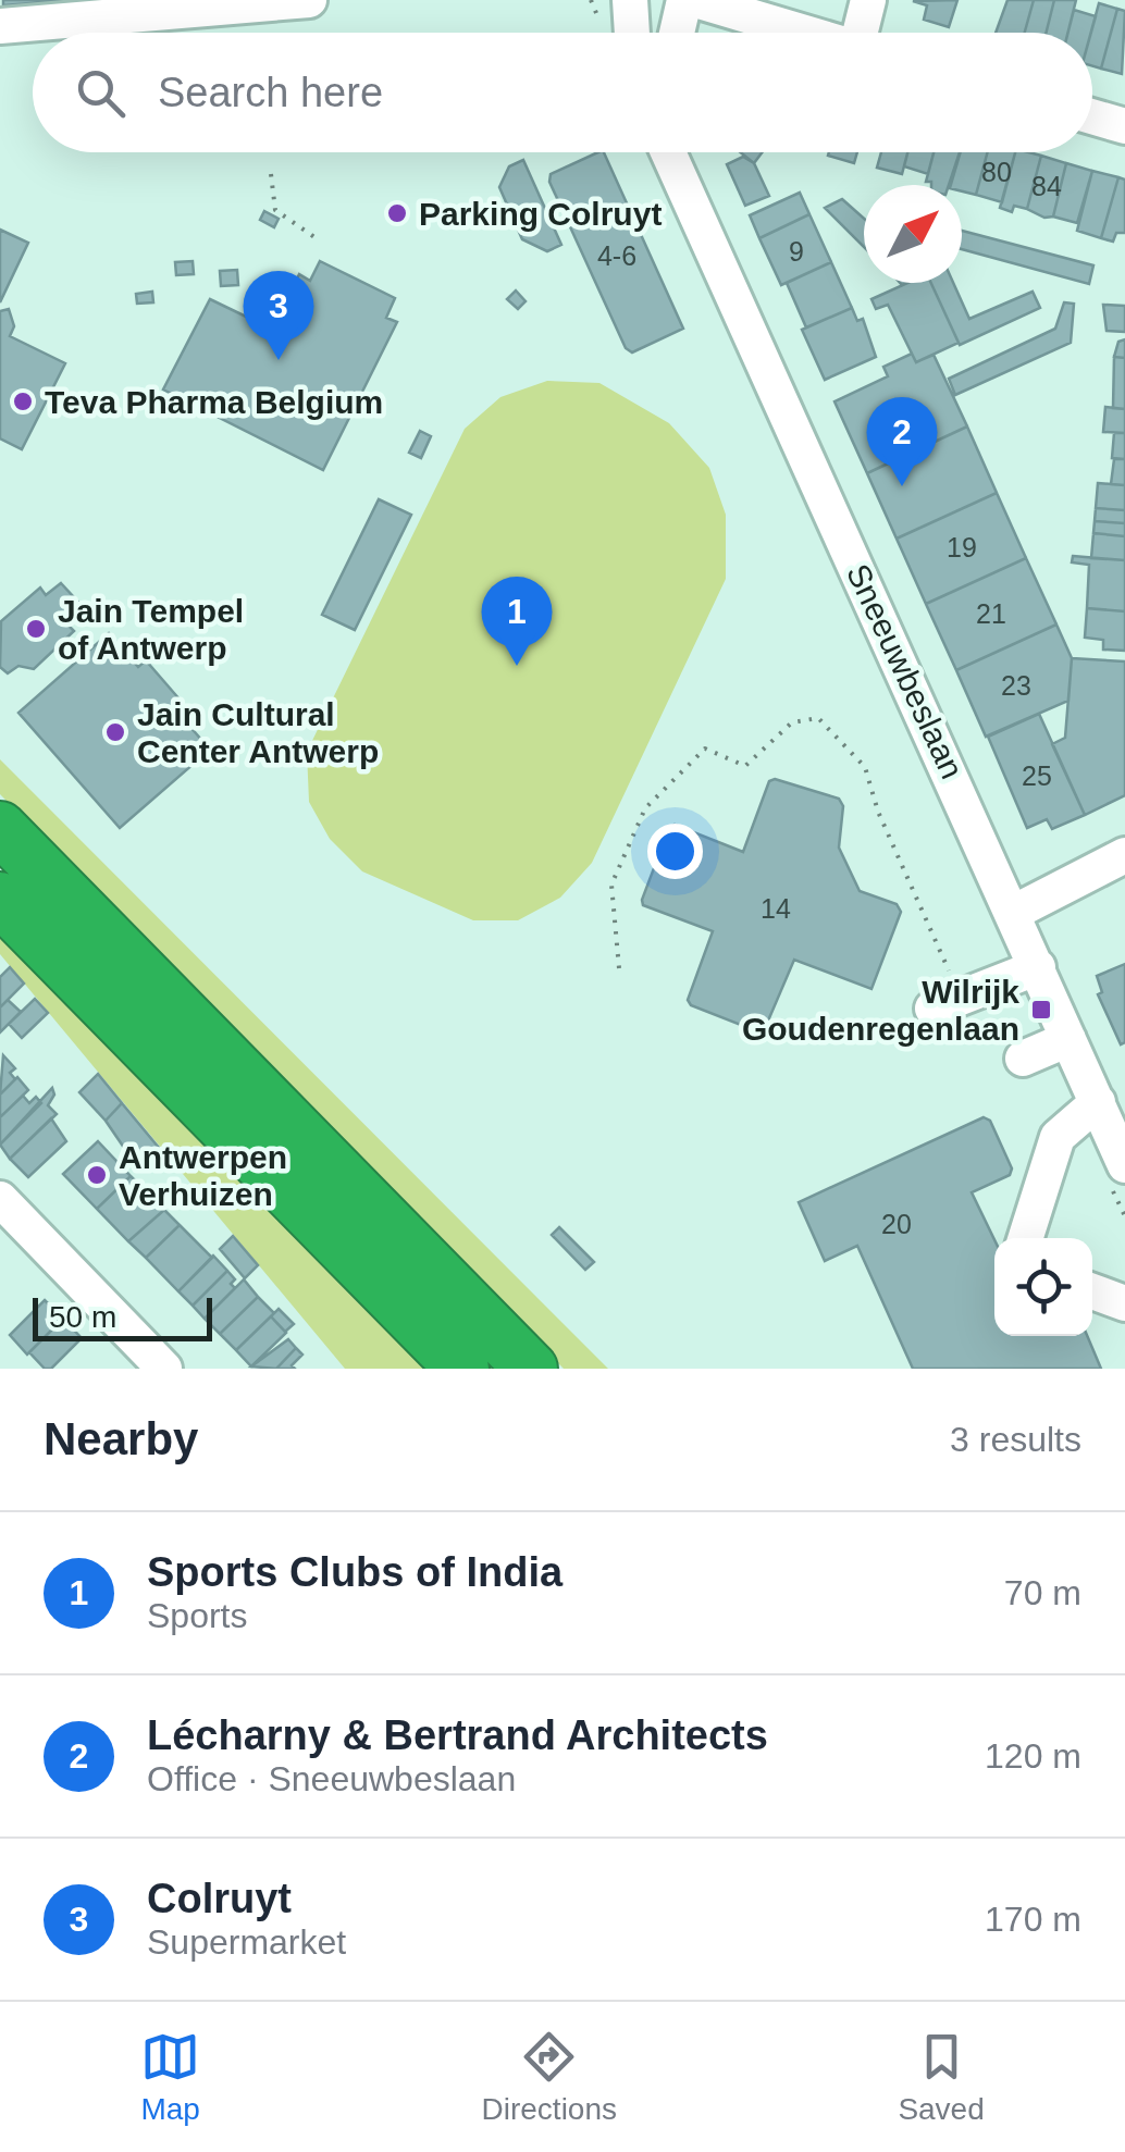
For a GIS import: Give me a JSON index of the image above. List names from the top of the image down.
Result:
{
  "streets": {
    "street": ["Sneeuwbeslaan"]
  },
  "places": {
    "other": [
      "Parking Colruyt",
      "Teva Pharma Belgium",
      "Jain Tempel of Antwerp",
      "Jain Cultural Center Antwerp",
      "Antwerpen Verhuizen"
    ],
    "transit": ["Wilrijk Goudenregenlaan"]
  },
  "house_numbers": [
    "80",
    "84",
    "9",
    "4-6",
    "19",
    "21",
    "23",
    "25",
    "14",
    "20"
  ],
  "scale_bar": "50 m",
  "north": "top right",
  "page": {
    "search": "Search here",
    "pins": ["3", "2", "1"],
    "scale": "50 m",
    "heading": ["Nearby", "3 results"],
    "list": [
      {
        "mark": "1",
        "name": "Sports Clubs of India",
        "note": "Sports",
        "value": "70 m"
      },
      {
        "mark": "2",
        "name": "Lécharny & Bertrand Architects",
        "note": "Office · Sneeuwbeslaan",
        "value": "120 m"
      },
      {
        "mark": "3",
        "name": "Colruyt",
        "note": "Supermarket",
        "value": "170 m"
      }
    ],
    "nav": ["Map", "Directions", "Saved"]
  }
}
